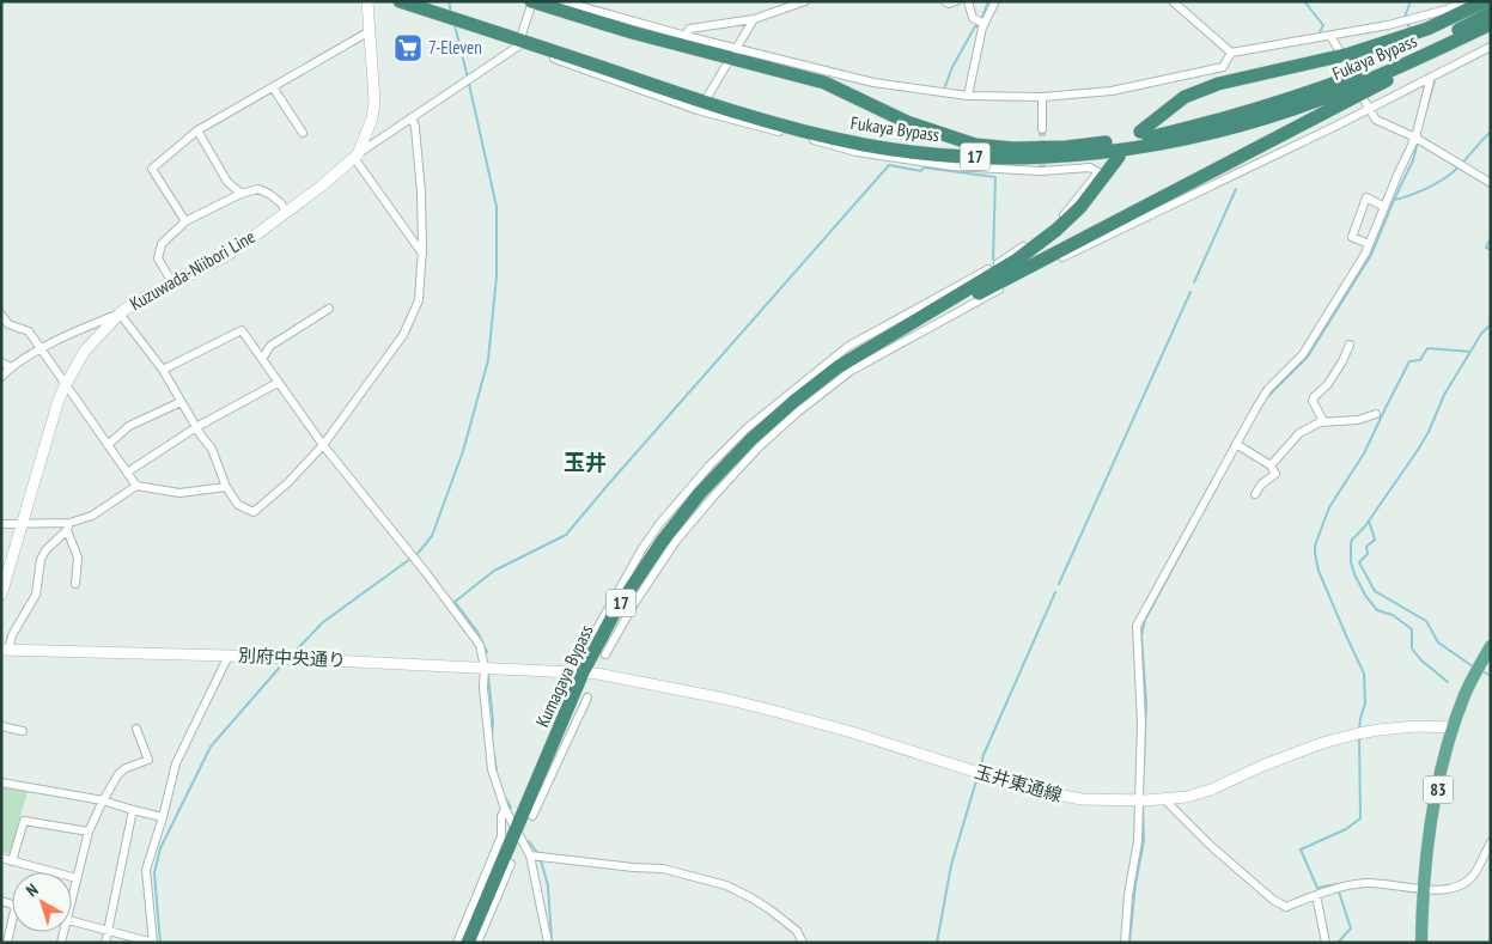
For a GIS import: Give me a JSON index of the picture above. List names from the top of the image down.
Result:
{
  "streets": {
    "highway": ["Fukaya Bypass", "17", "Kumagaya Bypass"],
    "main road": ["83"],
    "street": ["Kuzuwada-Niibori Line", "別府中央通り", "玉井東通線"]
  },
  "crossings": [
    ["Fukaya Bypass", "17"],
    ["17", "Kumagaya Bypass"],
    ["別府中央通り", "Kumagaya Bypass"],
    ["別府中央通り", "玉井東通線"],
    ["Kumagaya Bypass", "玉井東通線"],
    ["玉井東通線", "83"]
  ],
  "districts": ["玉井"],
  "places": {
    "supermarket": ["7-Eleven"]
  },
  "north": "top left"
}
